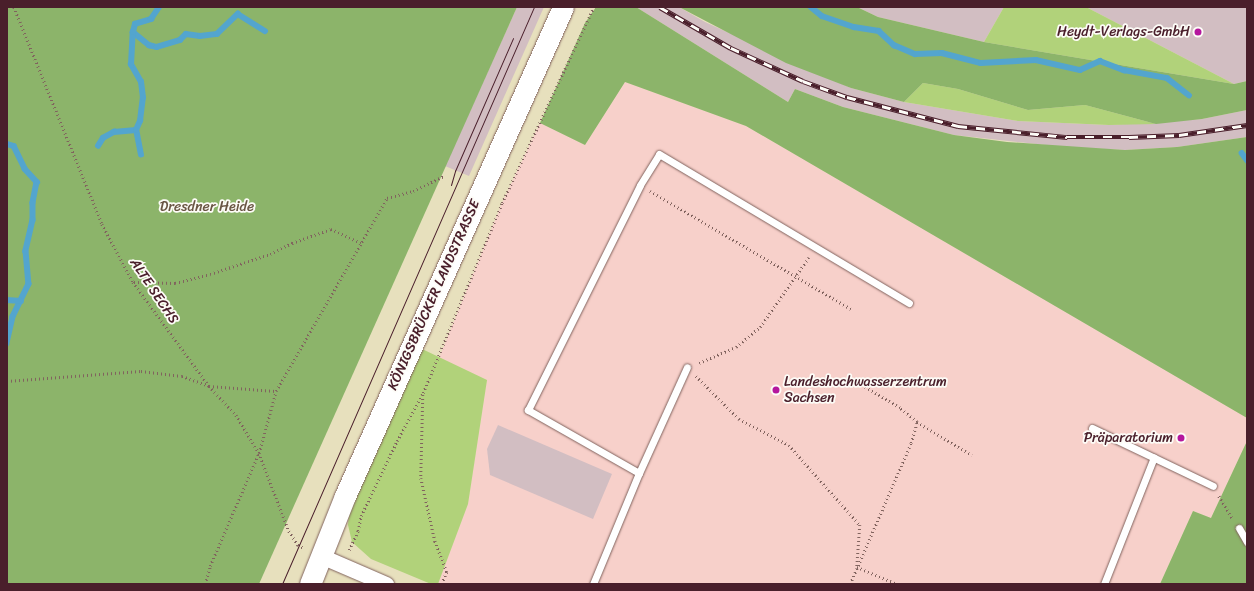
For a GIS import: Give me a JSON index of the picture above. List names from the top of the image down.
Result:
{
  "streets": {
    "main road": ["KÖNIGSBRÜCKER LANDSTRASSE"],
    "path": ["ALTE SECHS"]
  },
  "crossings": [
    ["ALTE SECHS", "KÖNIGSBRÜCKER LANDSTRASSE"]
  ],
  "parks": ["Dresdner Heide"],
  "places": ["Heydt-Verlags-GmbH", "Landeshochwasserzentrum Sachsen", "Präparatorium"]
}
